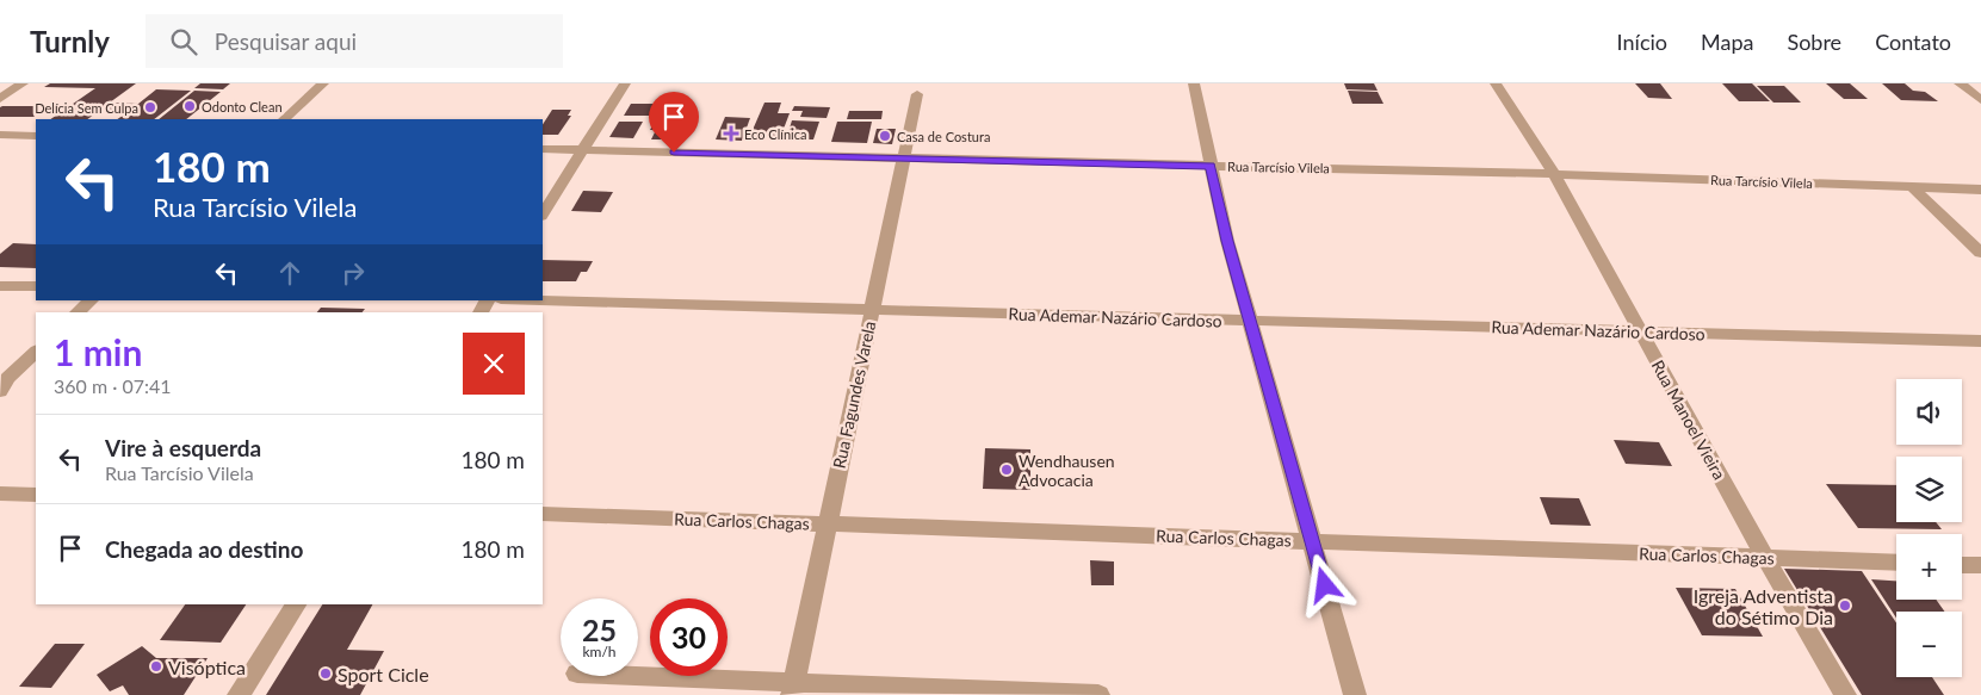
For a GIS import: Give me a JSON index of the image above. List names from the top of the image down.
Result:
{
  "streets": {
    "street": [
      "Rua Tarcísio Vilela",
      "Rua Ademar Nazário Cardoso",
      "Rua Fagundes Varela",
      "Rua Manoel Vieira",
      "Rua Carlos Chagas"
    ]
  },
  "crossings": [
    ["Rua Tarcísio Vilela", "Rua Fagundes Varela"],
    ["Rua Tarcísio Vilela", "Rua Manoel Vieira"],
    ["Rua Ademar Nazário Cardoso", "Rua Fagundes Varela"],
    ["Rua Ademar Nazário Cardoso", "Rua Manoel Vieira"],
    ["Rua Fagundes Varela", "Rua Carlos Chagas"],
    ["Rua Manoel Vieira", "Rua Carlos Chagas"]
  ],
  "places": {
    "other": [
      "Odonto Clean",
      "Delícia Sem Culpa",
      "Casa de Costura",
      "Wendhausen Advocacia",
      "Igreja Adventista do Sétimo Dia",
      "Visóptica",
      "Sport Cicle"
    ],
    "health": ["Eco Clínica"]
  },
  "page": {
    "header": "Turnly",
    "search": "Pesquisar aqui",
    "nav": [
      "Início",
      "Mapa",
      "Sobre",
      "Contato"
    ],
    "turn": ["180 m", "Rua Tarcísio Vilela"],
    "heading": ["1 min", "360 m · 07:41"],
    "map_buttons": ["+", "−"],
    "list": [
      {
        "name": "Vire à esquerda",
        "note": "Rua Tarcísio Vilela",
        "value": "180 m"
      },
      {
        "name": "Chegada ao destino",
        "value": "180 m"
      }
    ],
    "speed": "25 km/h",
    "limit": "30"
  }
}
